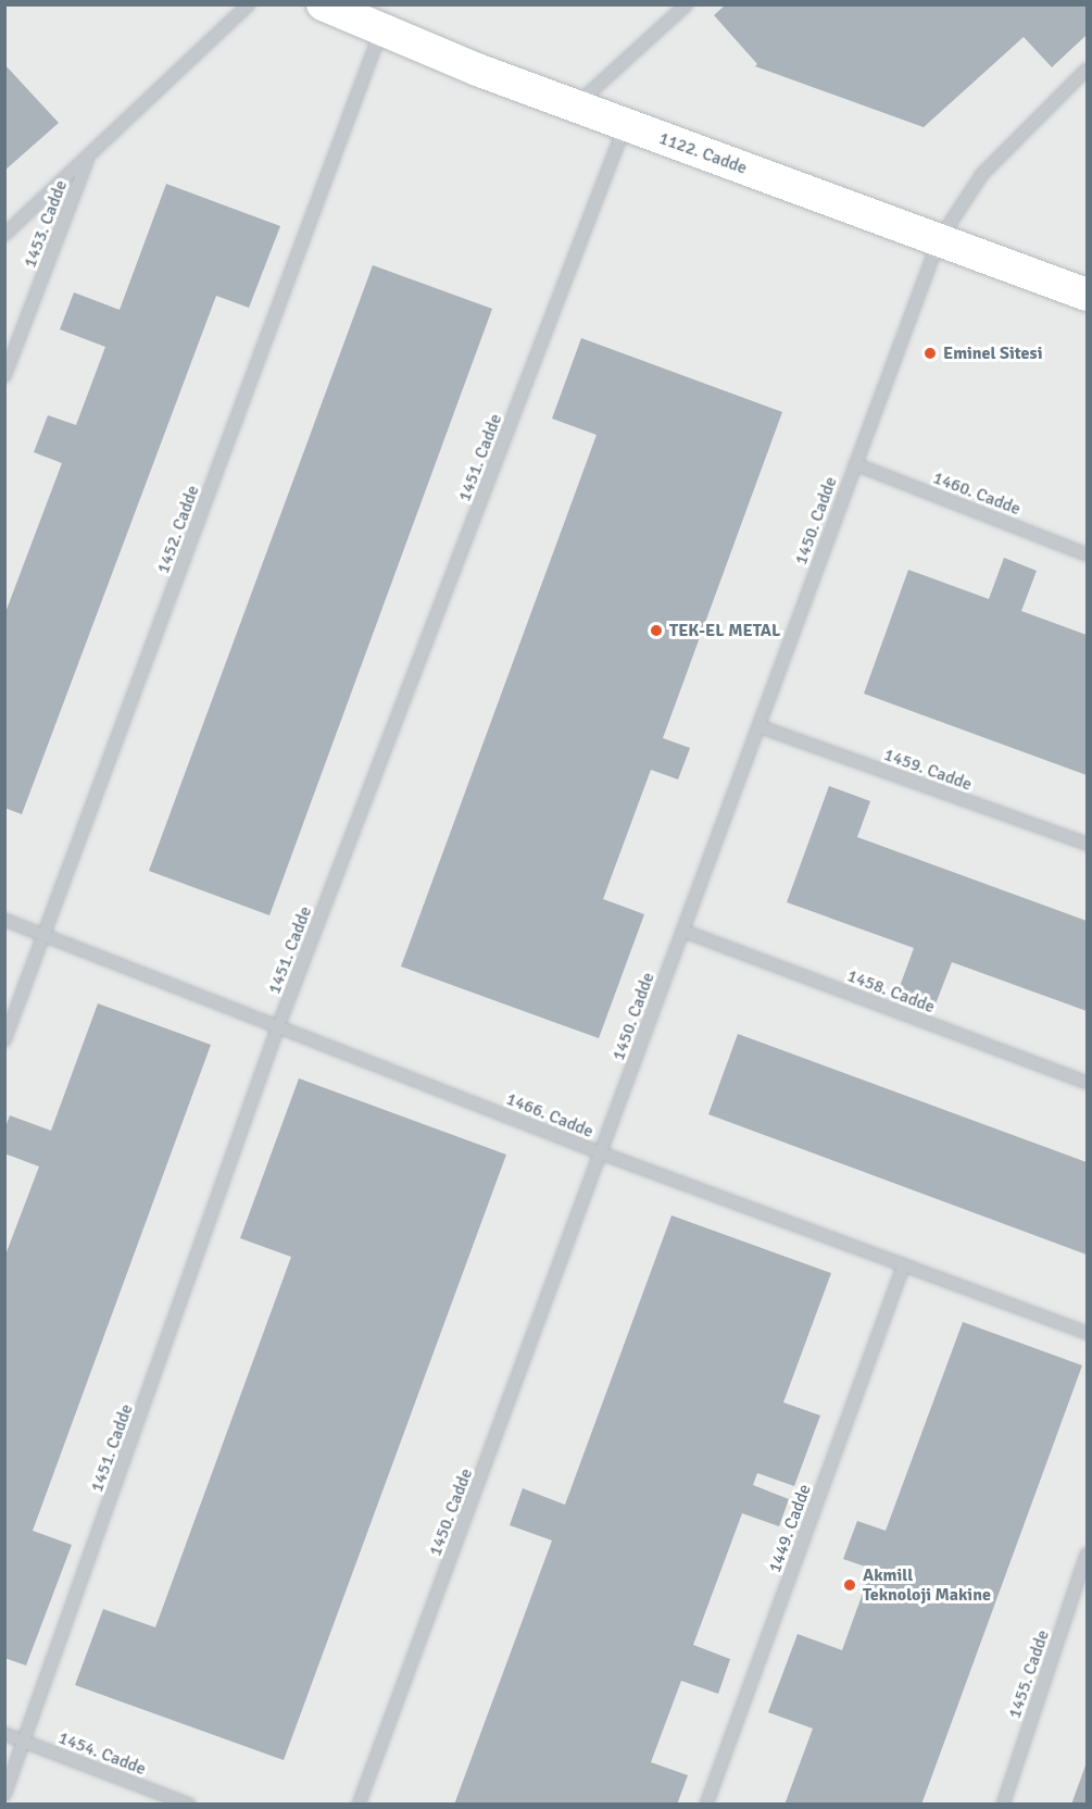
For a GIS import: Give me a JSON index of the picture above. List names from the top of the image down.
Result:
{
  "streets": {
    "main road": ["1122. Cadde"],
    "lane": [
      "1453. Cadde",
      "1451. Cadde",
      "1460. Cadde",
      "1450. Cadde",
      "1452. Cadde",
      "1459. Cadde",
      "1458. Cadde",
      "1466. Cadde",
      "1449. Cadde",
      "1455. Cadde",
      "1454. Cadde"
    ]
  },
  "crossings": [
    ["1122. Cadde", "1451. Cadde"],
    ["1122. Cadde", "1450. Cadde"],
    ["1122. Cadde", "1452. Cadde"],
    ["1451. Cadde", "1466. Cadde"],
    ["1451. Cadde", "1454. Cadde"],
    ["1460. Cadde", "1450. Cadde"],
    ["1450. Cadde", "1459. Cadde"],
    ["1450. Cadde", "1458. Cadde"],
    ["1450. Cadde", "1466. Cadde"],
    ["1452. Cadde", "1466. Cadde"],
    ["1466. Cadde", "1449. Cadde"]
  ],
  "places": ["Eminel Sitesi", "TEK-EL METAL", "Akmill Teknoloji Makine"]
}
